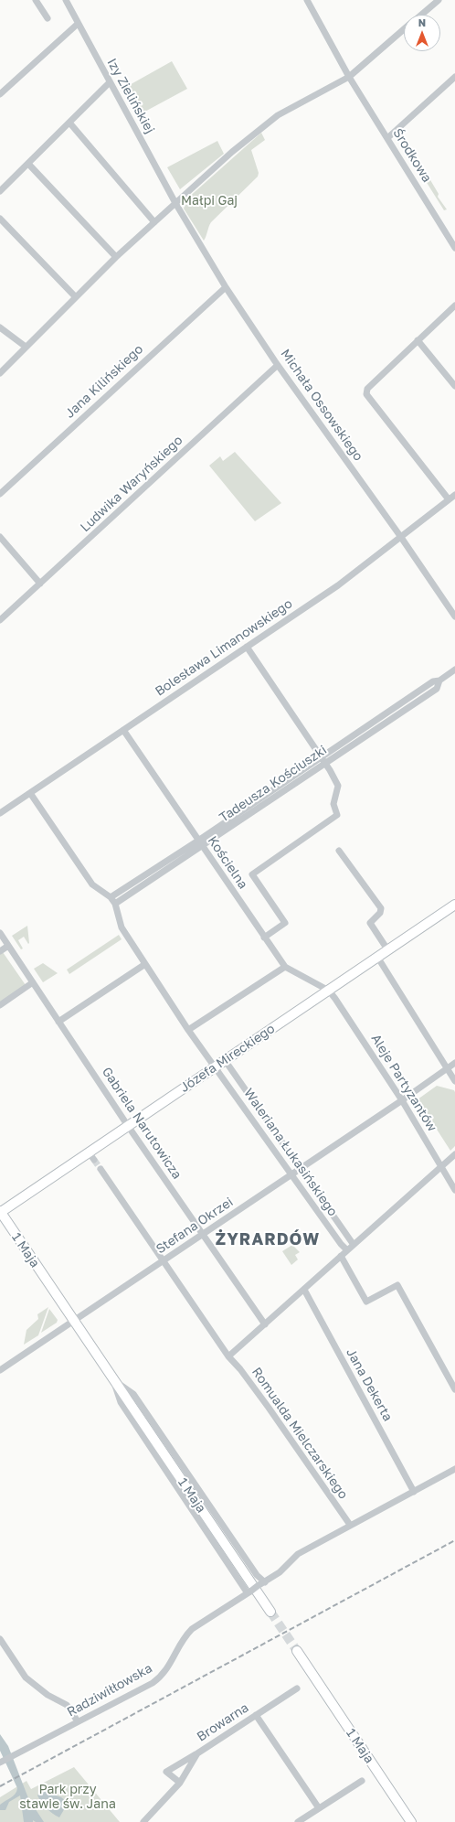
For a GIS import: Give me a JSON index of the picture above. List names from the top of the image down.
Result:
{
  "streets": {
    "street": [
      "Izy Zielińskiej",
      "Środkowa",
      "Jana Kilińskiego",
      "Michała Ossowskiego",
      "Ludwika Waryńskiego",
      "Bolesława Limanowskiego",
      "Tadeusza Kościuszki",
      "Kościelna",
      "Józefa Mireckiego",
      "Aleje Partyzantów",
      "Gabriela Narutowicza",
      "Waleriana Łukasińskiego",
      "Stefana Okrzei",
      "1 Maja",
      "Jana Dekerta",
      "Romualda Mielczarskiego",
      "Radziwiłłowska",
      "Browarna"
    ]
  },
  "crossings": [
    ["Izy Zielińskiej", "Michała Ossowskiego"],
    ["Jana Kilińskiego", "Michała Ossowskiego"],
    ["Michała Ossowskiego", "Ludwika Waryńskiego"],
    ["Michała Ossowskiego", "Bolesława Limanowskiego"],
    ["Bolesława Limanowskiego", "Kościelna"],
    ["Tadeusza Kościuszki", "Kościelna"],
    ["Tadeusza Kościuszki", "Waleriana Łukasińskiego"],
    ["Kościelna", "Józefa Mireckiego"],
    ["Kościelna", "Aleje Partyzantów"],
    ["Józefa Mireckiego", "Aleje Partyzantów"],
    ["Józefa Mireckiego", "Gabriela Narutowicza"],
    ["Józefa Mireckiego", "Waleriana Łukasińskiego"],
    ["Józefa Mireckiego", "1 Maja"],
    ["Aleje Partyzantów", "Stefana Okrzei"],
    ["Gabriela Narutowicza", "Stefana Okrzei"],
    ["Waleriana Łukasińskiego", "Stefana Okrzei"],
    ["Stefana Okrzei", "1 Maja"],
    ["Stefana Okrzei", "Romualda Mielczarskiego"],
    ["1 Maja", "Radziwiłłowska"],
    ["Jana Dekerta", "Radziwiłłowska"],
    ["Romualda Mielczarskiego", "Radziwiłłowska"]
  ],
  "districts": ["ŻYRARDÓW"],
  "parks": ["Małpi Gaj", "Park przy stawie św. Jana"],
  "north": "top"
}
